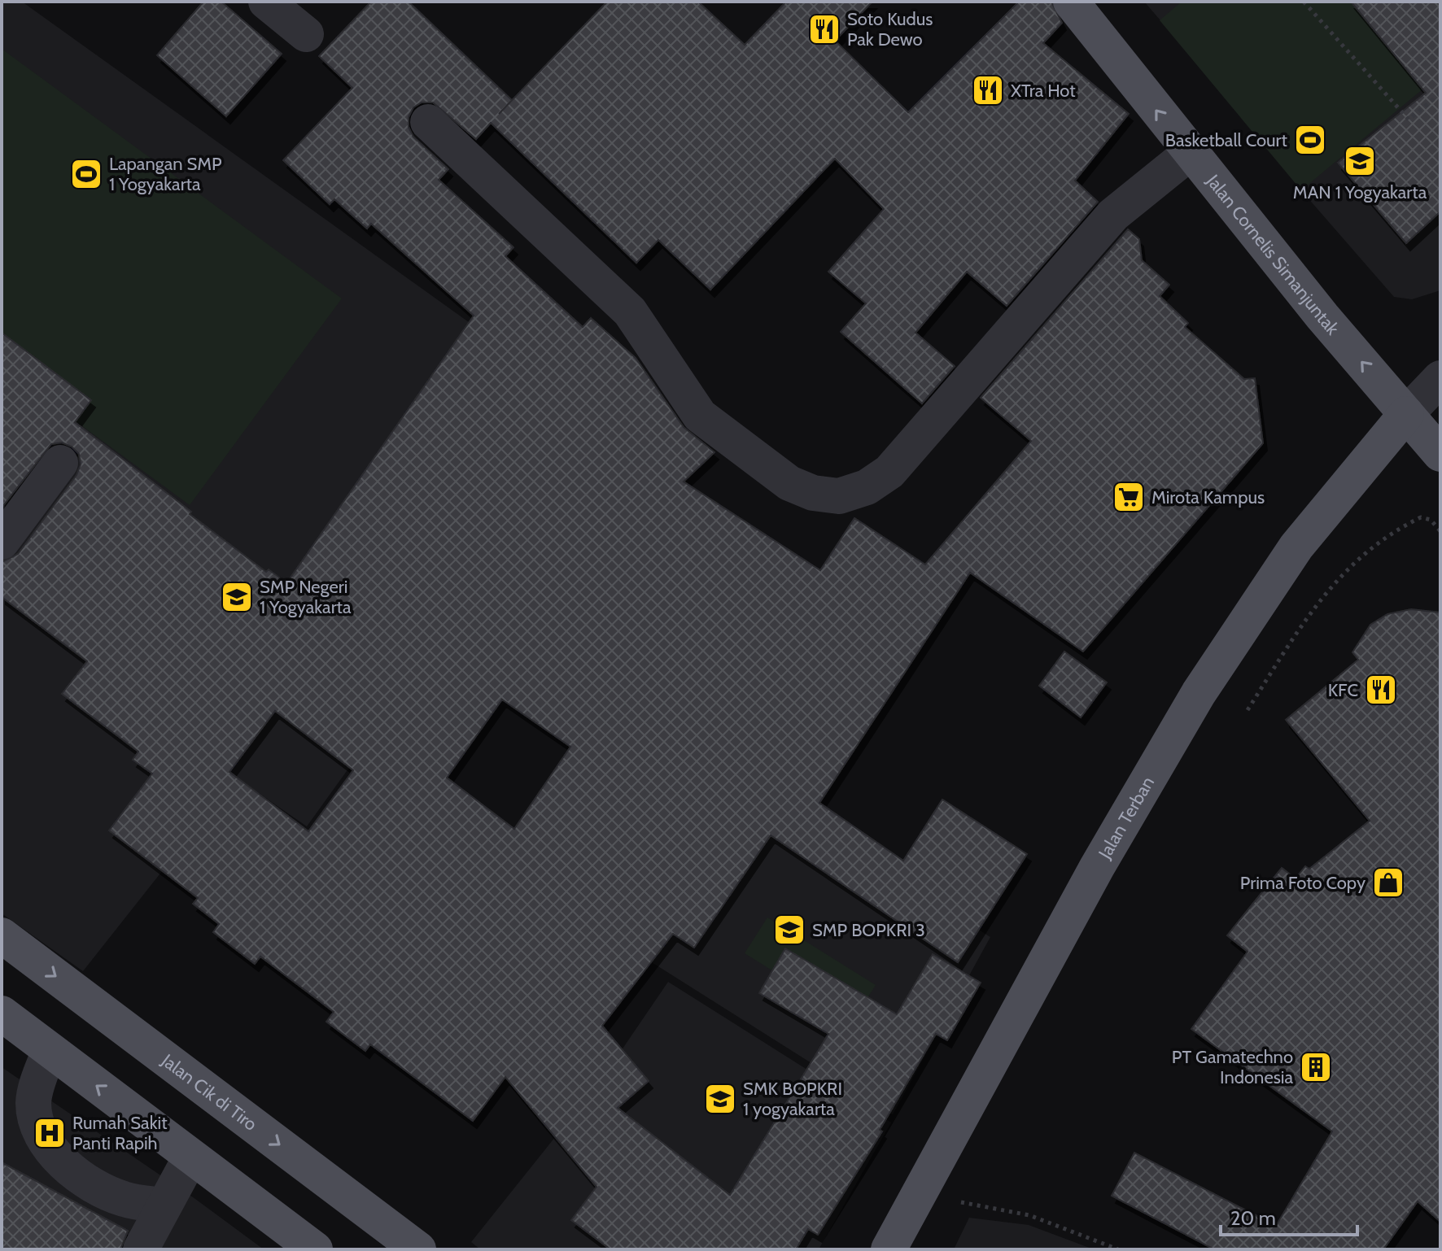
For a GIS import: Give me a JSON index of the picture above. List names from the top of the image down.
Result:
{
  "streets": {
    "main road": ["Jalan Cornelis Simanjuntak", "Jalan Terban", "Jalan Cik di Tiro"]
  },
  "crossings": [
    ["Jalan Cornelis Simanjuntak", "Jalan Terban"]
  ],
  "one_way": ["Jalan Cornelis Simanjuntak"],
  "places": {
    "restaurant": ["Soto Kudus Pak Dewo", "XTra Hot", "KFC"],
    "sports": ["Basketball Court", "Lapangan SMP 1 Yogyakarta"],
    "school or university": [
      "MAN 1 Yogyakarta",
      "SMP Negeri 1 Yogyakarta",
      "SMP BOPKRI 3",
      "SMK BOPKRI 1 yogyakarta"
    ],
    "supermarket": ["Mirota Kampus"],
    "shop": ["Prima Foto Copy"],
    "building": ["PT Gamatechno Indonesia"],
    "hospital": ["Rumah Sakit Panti Rapih"]
  },
  "scale_bar": "20 m"
}
